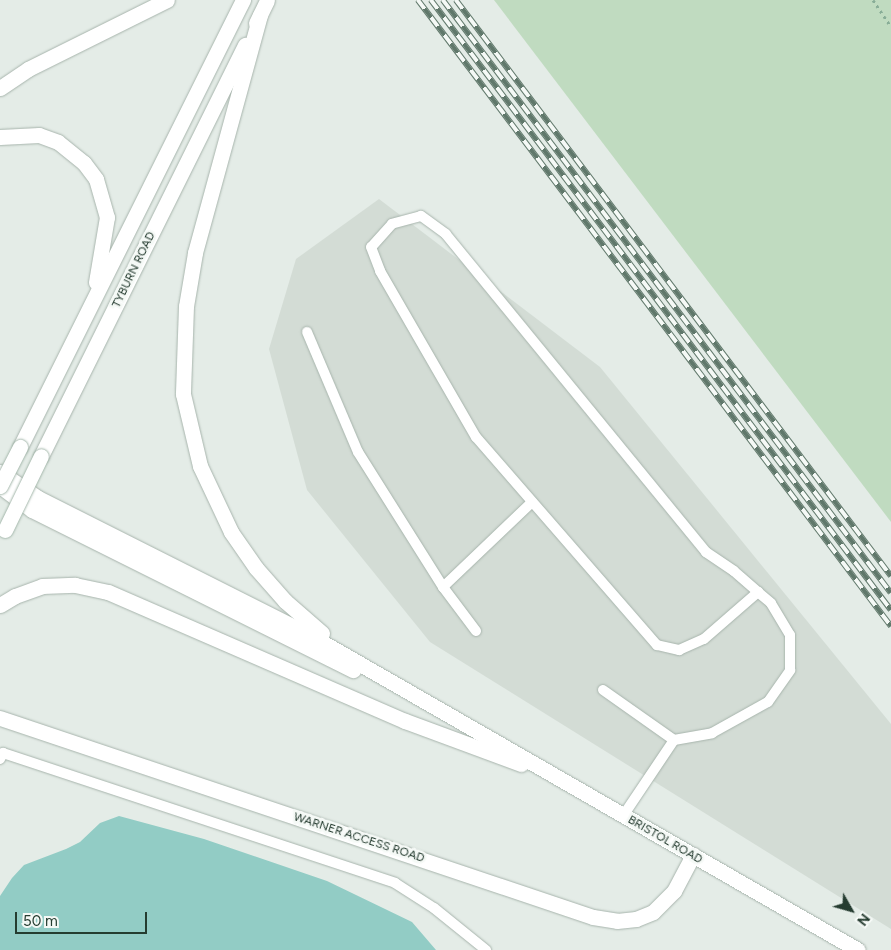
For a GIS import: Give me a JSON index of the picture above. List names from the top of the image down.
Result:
{
  "streets": {
    "main road": ["TYBURN ROAD", "WARNER ACCESS ROAD", "BRISTOL ROAD"]
  },
  "crossings": [
    ["WARNER ACCESS ROAD", "BRISTOL ROAD"]
  ],
  "scale_bar": "50 m",
  "north": "bottom right"
}
